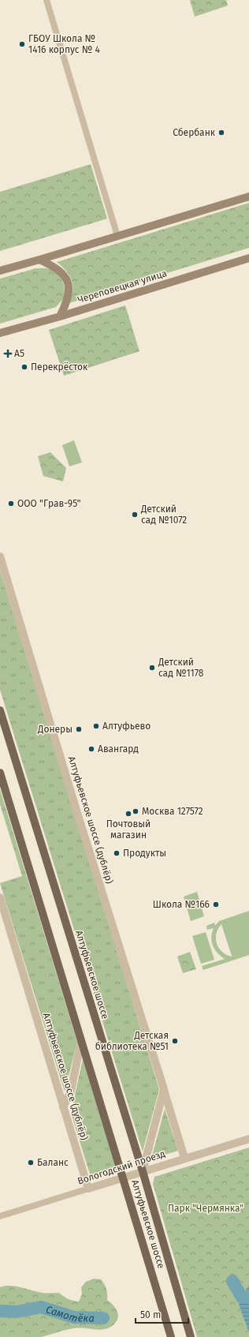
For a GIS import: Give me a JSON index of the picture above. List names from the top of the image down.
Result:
{
  "streets": {
    "main road": ["Череповецкая улица", "Алтуфьевское шоссе"],
    "street": ["Алтуфьевское шоссе (дублёр)", "Вологодский проезд"]
  },
  "crossings": [
    ["Алтуфьевское шоссе (дублёр)", "Вологодский проезд"],
    ["Алтуфьевское шоссе", "Вологодский проезд"]
  ],
  "water": ["Самотёка"],
  "parks": ["Парк \"Чермянка\""],
  "places": {
    "other": [
      "ГБОУ Школа № 1416 корпус № 4",
      "Сбербанк",
      "Перекрёсток",
      "ООО \"Грав-95\"",
      "Детский сад №1072",
      "Детский сад №1178",
      "Алтуфьево",
      "Донеры",
      "Авангард",
      "Москва 127572",
      "Почтовый магазин",
      "Продукты",
      "Школа №166",
      "Детская библиотека №51",
      "Баланс"
    ],
    "health": ["А5"]
  },
  "scale_bar": "50 m"
}
